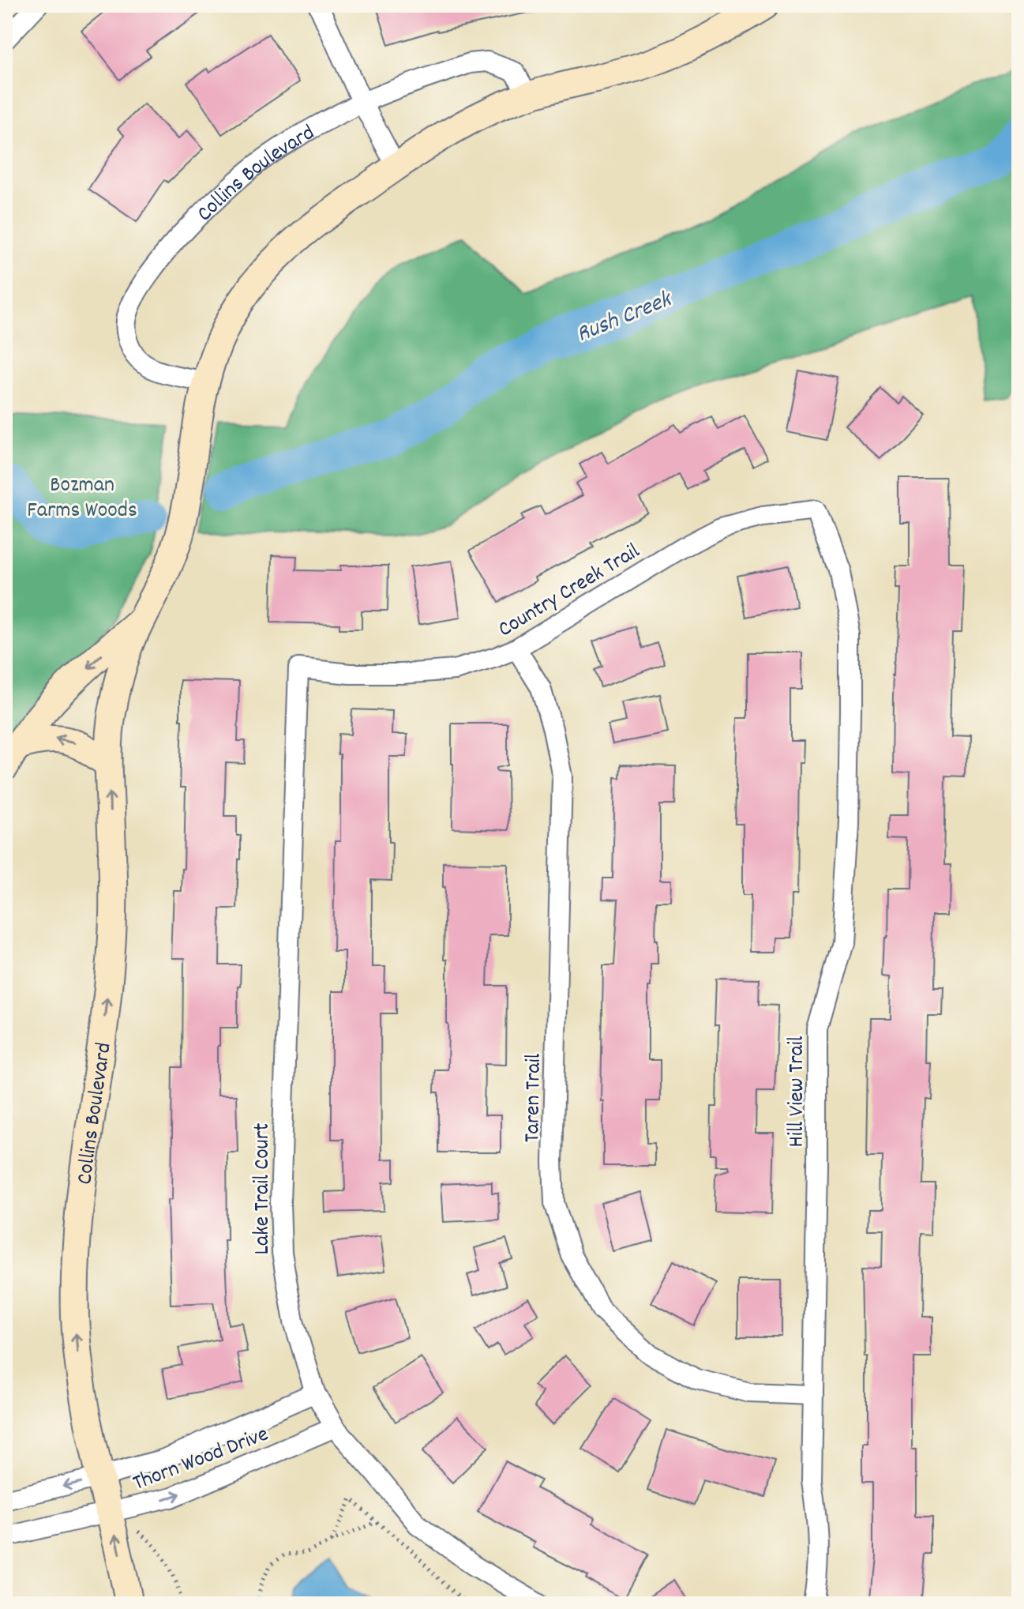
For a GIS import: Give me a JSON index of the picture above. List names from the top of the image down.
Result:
{
  "streets": {
    "street": [
      "Collins Boulevard",
      "Country Creek Trail",
      "Hill View Trail",
      "Taren Trail",
      "Lake Trail Court",
      "Thorn Wood Drive"
    ]
  },
  "crossings": [
    ["Collins Boulevard", "Thorn Wood Drive"],
    ["Country Creek Trail", "Hill View Trail"],
    ["Country Creek Trail", "Taren Trail"],
    ["Country Creek Trail", "Lake Trail Court"],
    ["Hill View Trail", "Taren Trail"],
    ["Lake Trail Court", "Thorn Wood Drive"]
  ],
  "water": ["Rush Creek"],
  "parks": ["Bozman Farms Woods"]
}
